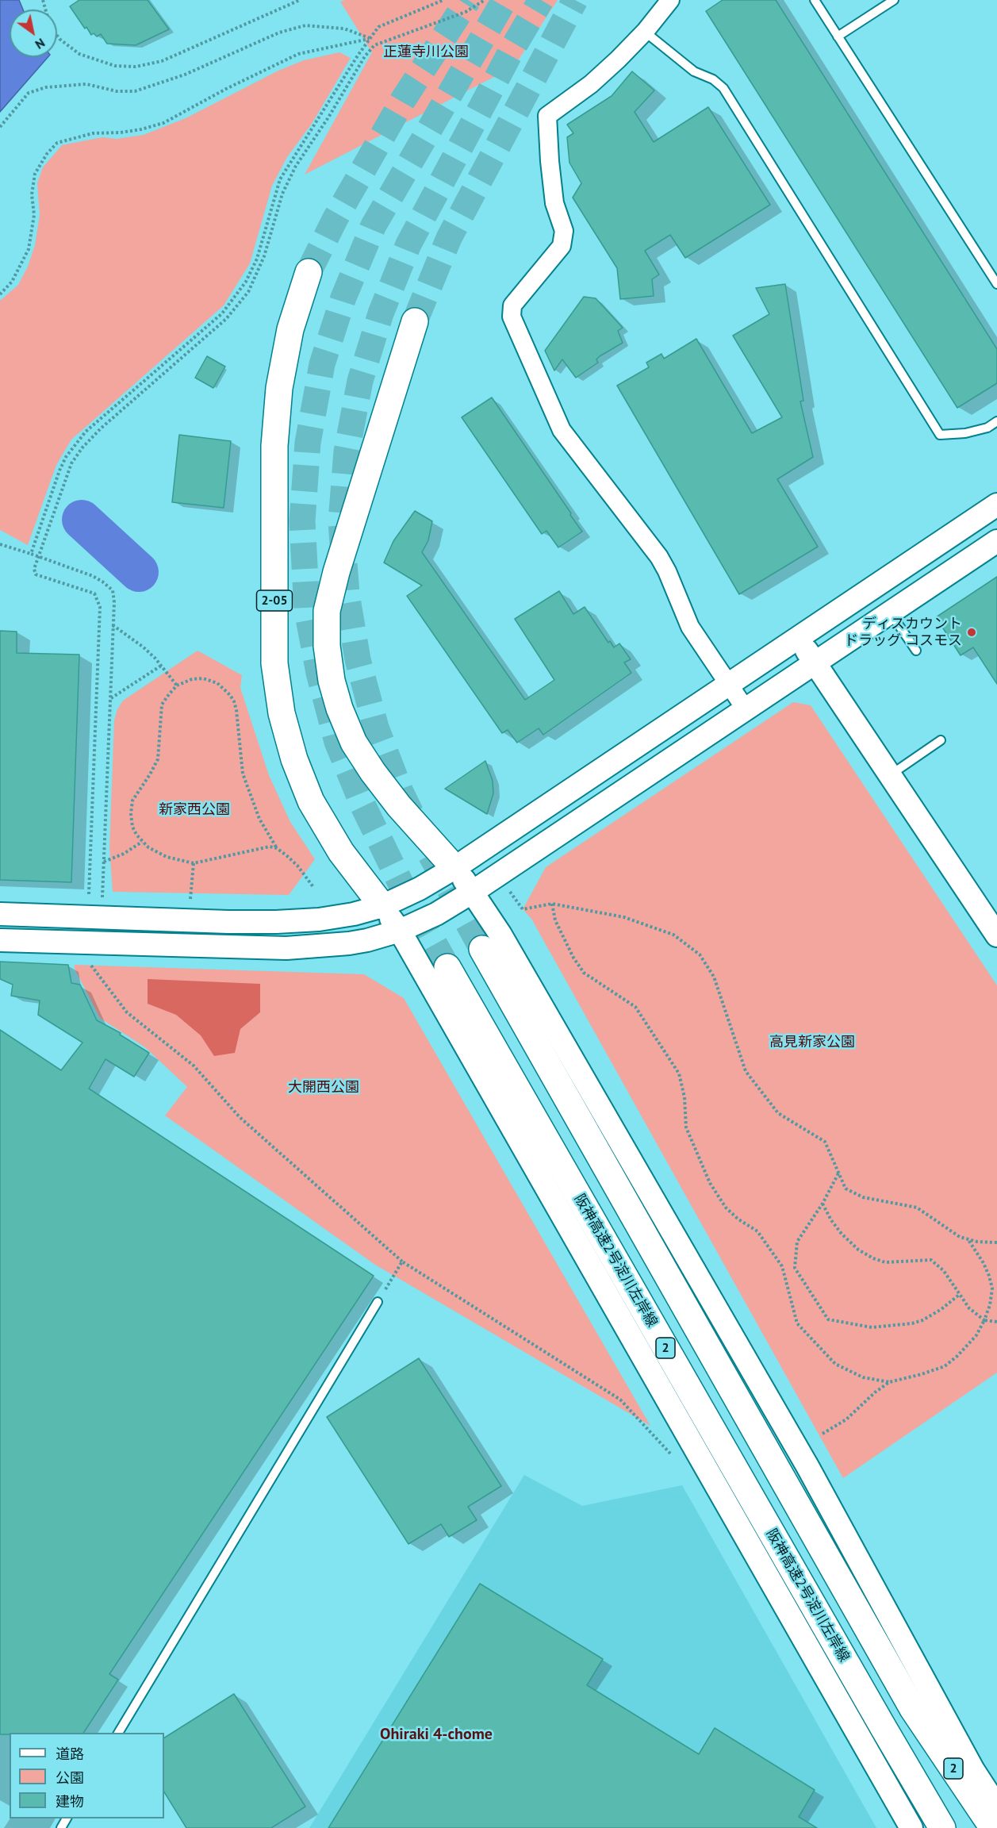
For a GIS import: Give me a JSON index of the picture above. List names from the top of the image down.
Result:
{
  "streets": {
    "highway": ["2-05", "阪神高速2号淀川左岸線", "2"]
  },
  "districts": ["Ohiraki 4-chome"],
  "parks": [
    "正蓮寺川公園",
    "新家西公園",
    "高見新家公園",
    "大開西公園"
  ],
  "places": ["ディスカウント ドラッグ コスモス"],
  "legend": ["道路", "公園", "建物"],
  "north": "bottom right"
}
